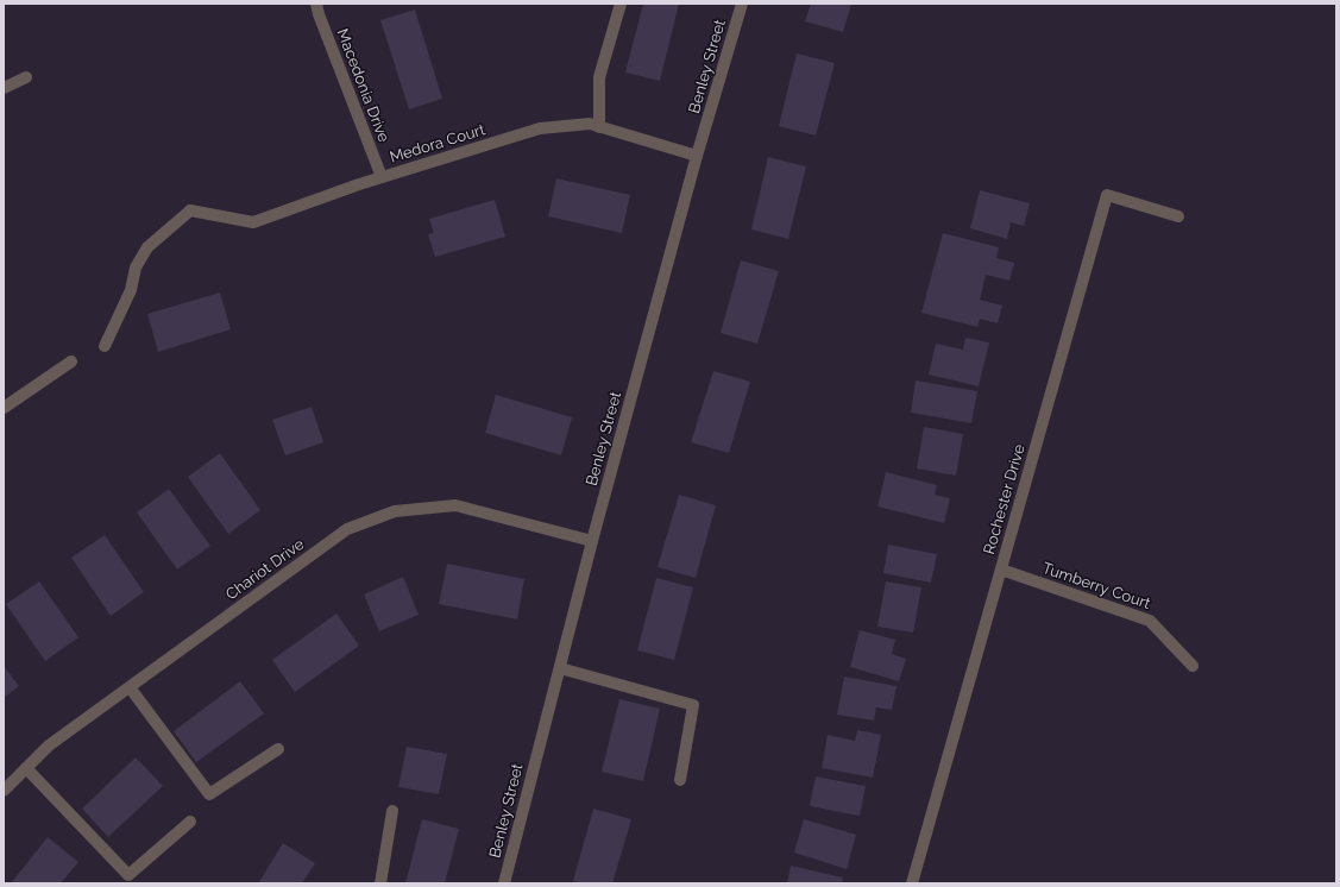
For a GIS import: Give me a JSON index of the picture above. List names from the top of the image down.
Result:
{
  "streets": {
    "street": [
      "Benley Street",
      "Macedonia Drive",
      "Medora Court",
      "Rochester Drive",
      "Chariot Drive",
      "Tumberry Court"
    ]
  },
  "crossings": [
    ["Benley Street", "Medora Court"],
    ["Benley Street", "Chariot Drive"],
    ["Macedonia Drive", "Medora Court"],
    ["Rochester Drive", "Tumberry Court"]
  ]
}
